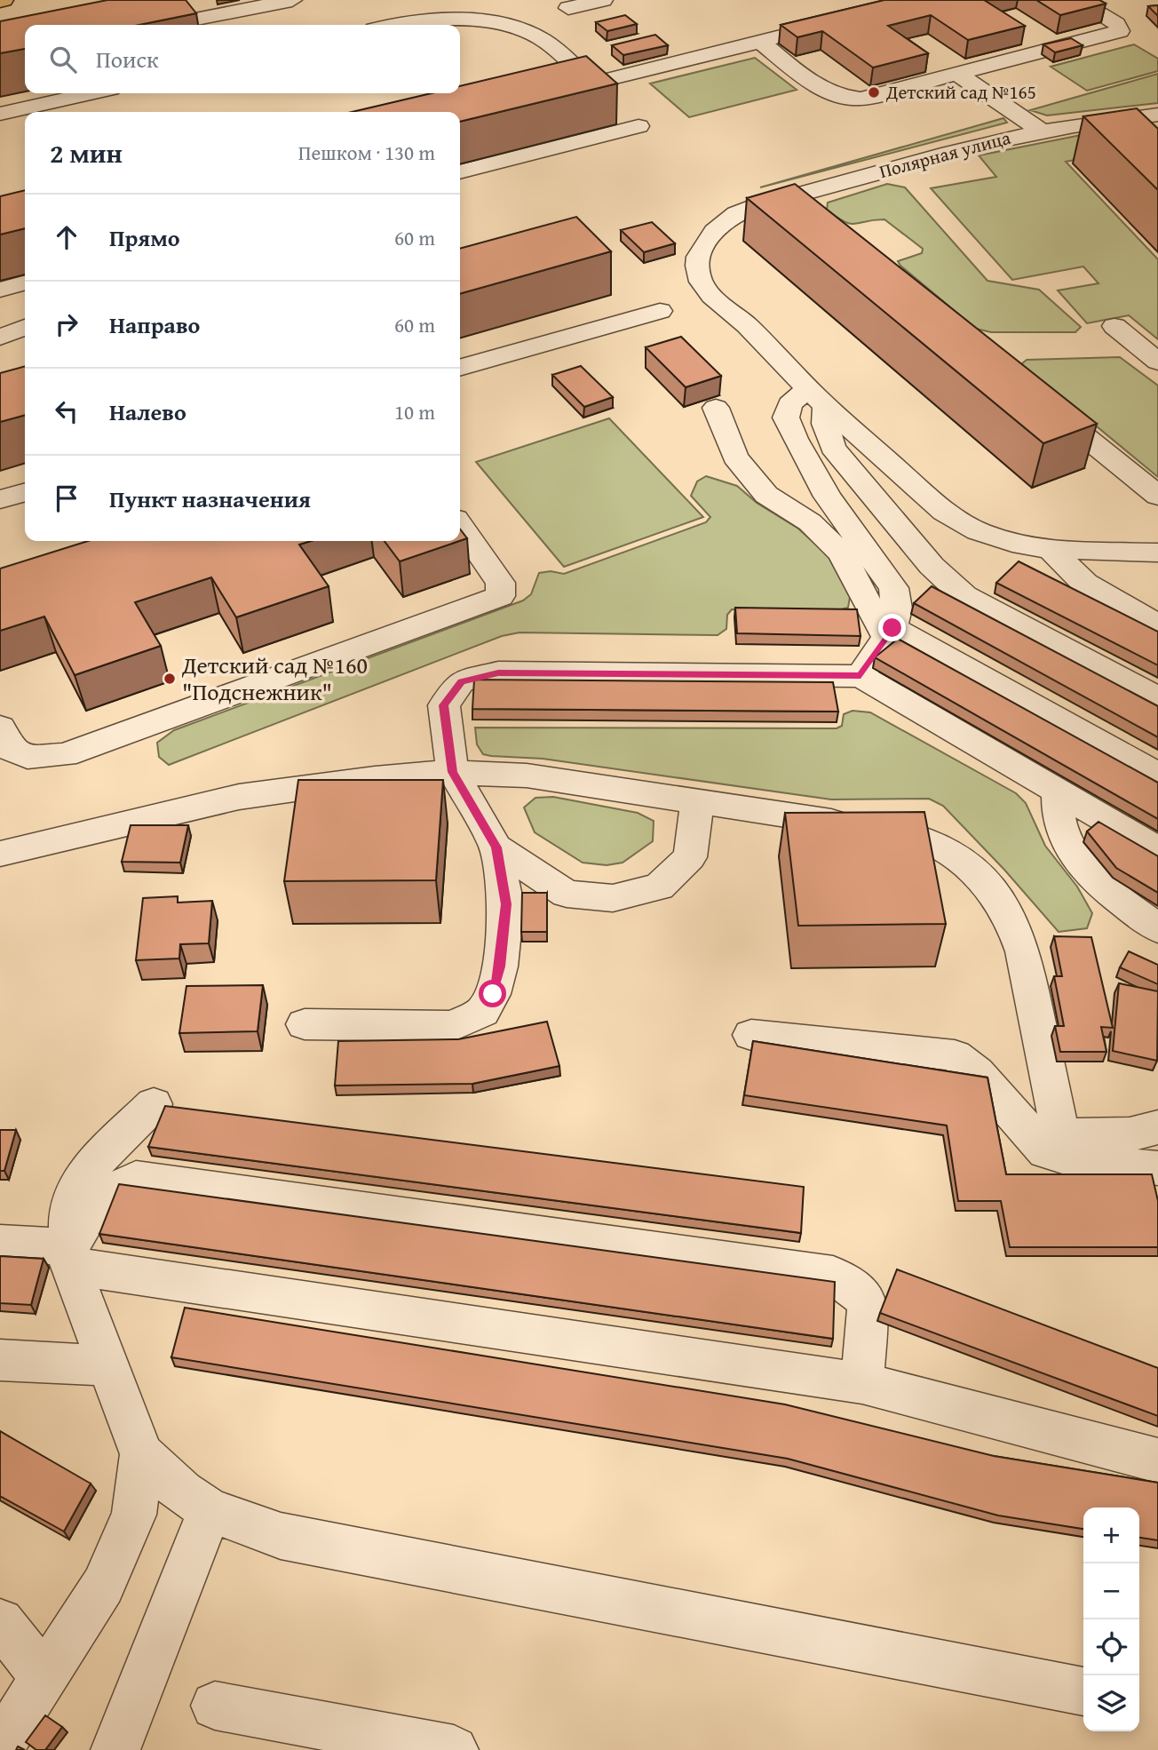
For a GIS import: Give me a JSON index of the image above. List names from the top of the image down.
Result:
{
  "streets": {
    "street": ["Полярная улица"]
  },
  "places": ["Детский сад №165", "Детский сад №160 \"Подснежник\""],
  "page": {
    "search": "Поиск",
    "heading": ["2 мин", "Пешком · 130 m"],
    "list": [
      ["Прямо", "60 m"],
      ["Направо", "60 m"],
      ["Налево", "10 m"],
      "Пункт назначения"
    ],
    "map_buttons": ["+", "−"]
  }
}
